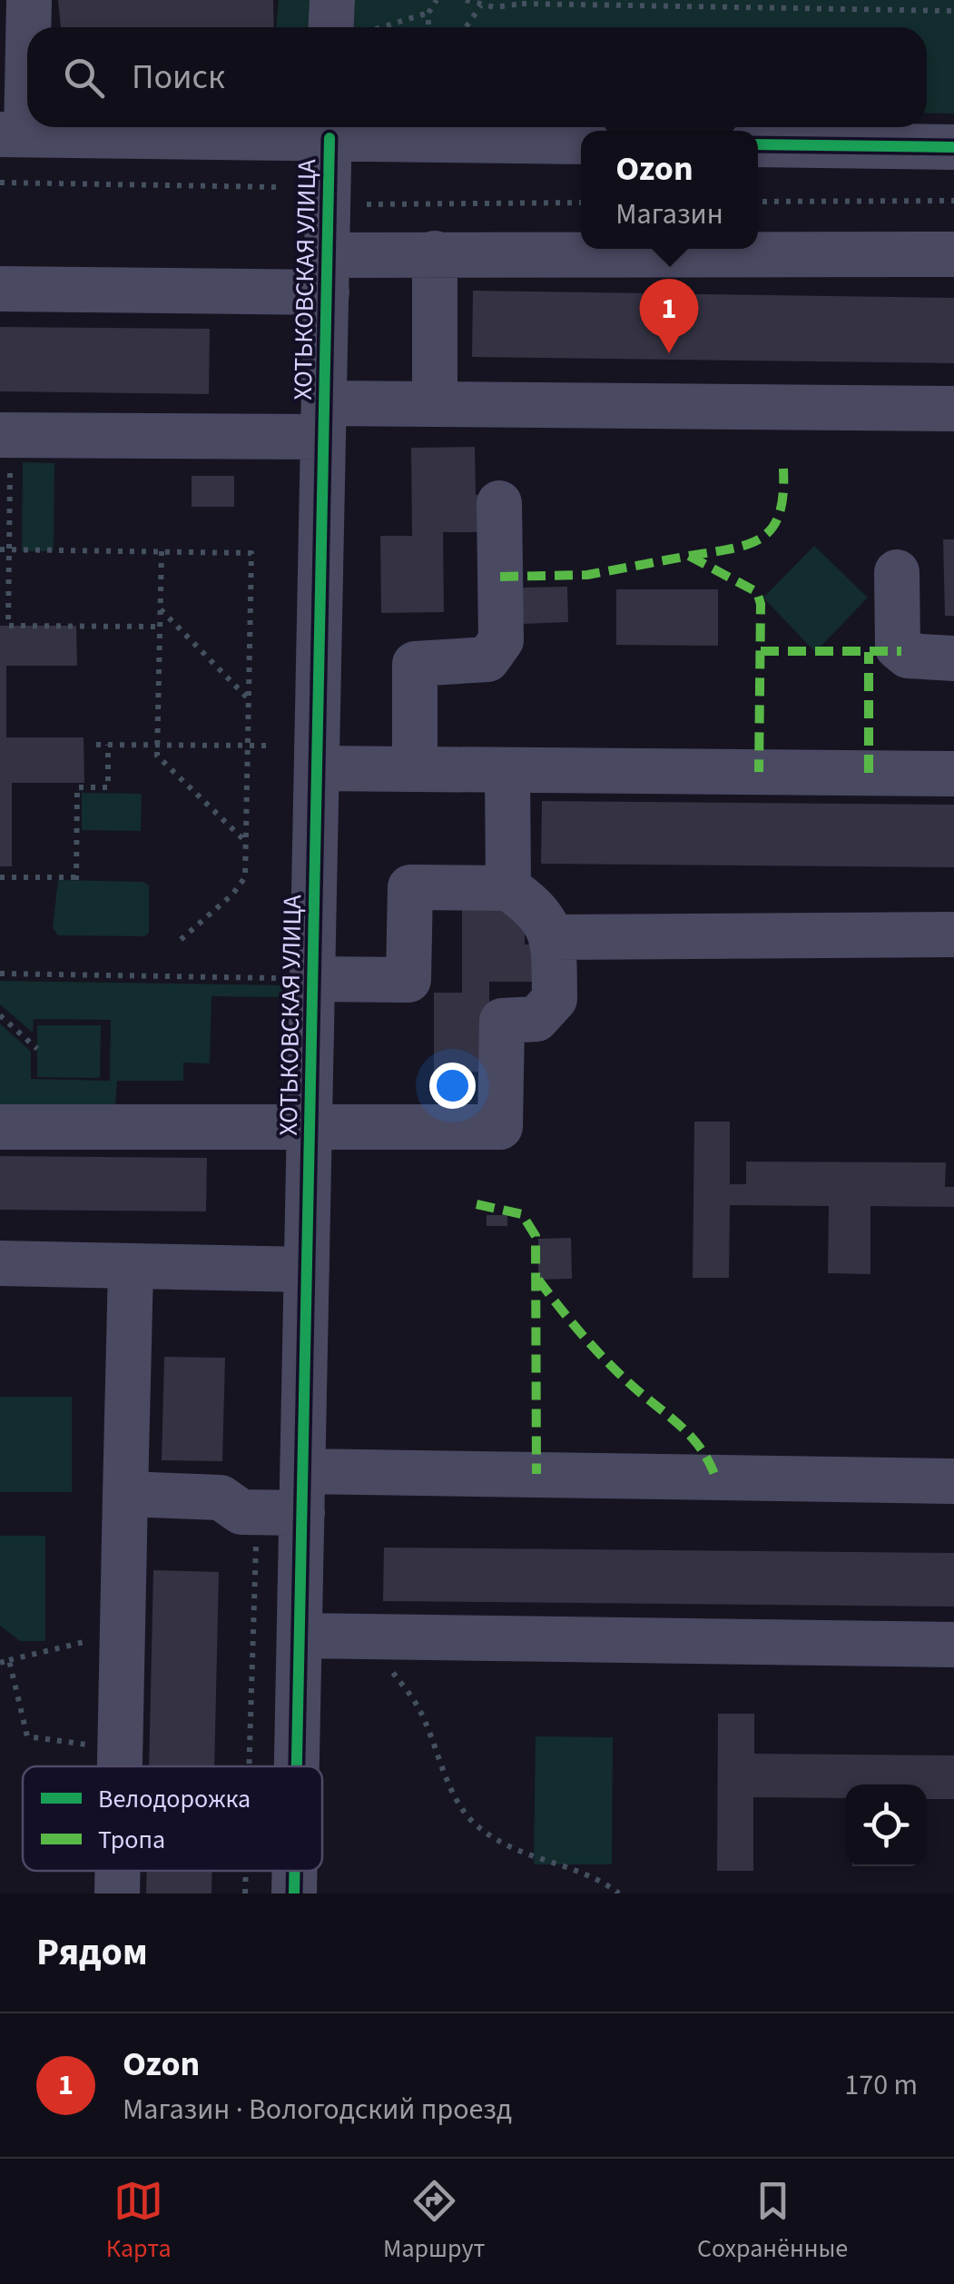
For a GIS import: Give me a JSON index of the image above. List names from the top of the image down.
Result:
{
  "streets": {
    "street": ["ХОТЬКОВСКАЯ УЛИЦА"]
  },
  "legend": ["Велодорожка", "Тропа"],
  "page": {
    "search": "Поиск",
    "popup": ["Ozon", "Магазин"],
    "pins": "1",
    "heading": "Рядом",
    "list": [
      {
        "mark": "1",
        "name": "Ozon",
        "note": "Магазин · Вологодский проезд",
        "value": "170 m"
      }
    ],
    "nav": ["Карта", "Маршрут", "Сохранённые"]
  }
}
